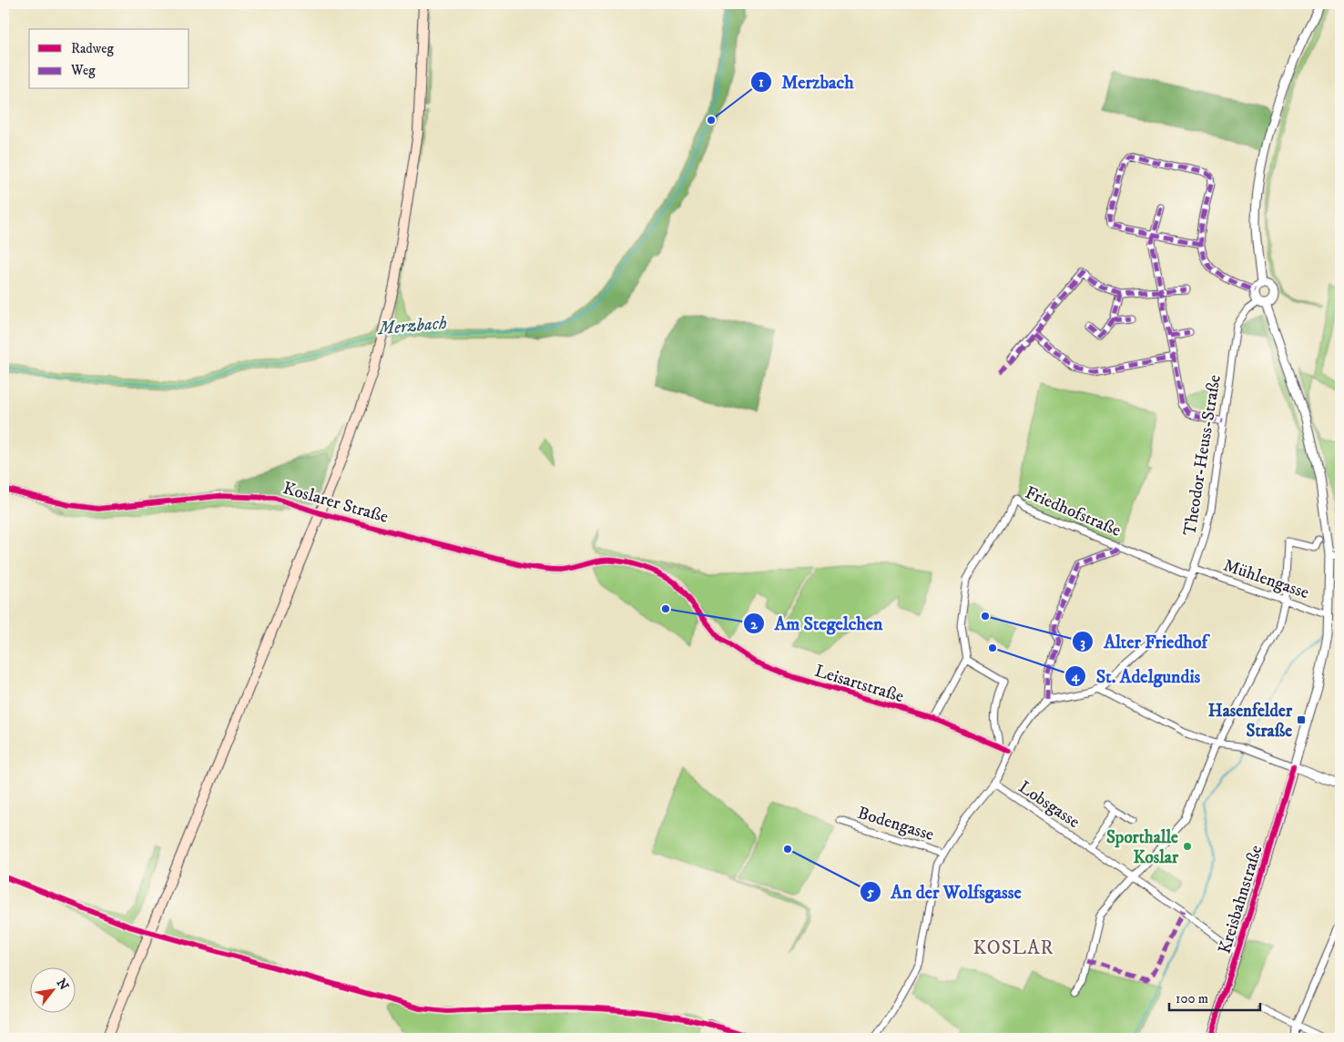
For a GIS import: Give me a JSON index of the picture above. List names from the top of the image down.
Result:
{
  "streets": {
    "street": [
      "Theodor-Heuss-Straße",
      "Koslarer Straße",
      "Friedhofstraße",
      "Mühlengasse",
      "Leisartstraße",
      "Lobsgasse",
      "Bodengasse",
      "Kreisbahnstraße"
    ]
  },
  "crossings": [
    ["Theodor-Heuss-Straße", "Friedhofstraße"],
    ["Theodor-Heuss-Straße", "Mühlengasse"],
    ["Theodor-Heuss-Straße", "Kreisbahnstraße"],
    ["Koslarer Straße", "Leisartstraße"],
    ["Mühlengasse", "Kreisbahnstraße"],
    ["Lobsgasse", "Kreisbahnstraße"]
  ],
  "districts": ["KOSLAR"],
  "water": ["Merzbach"],
  "places": {
    "other": [
      "Merzbach",
      "Am Stegelchen",
      "Alter Friedhof",
      "St. Adelgundis",
      "Sporthalle Koslar",
      "An der Wolfsgasse"
    ],
    "transit": ["Hasenfelder Straße"]
  },
  "legend": ["Radweg", "Weg"],
  "scale_bar": "100 m",
  "north": "top right"
}
